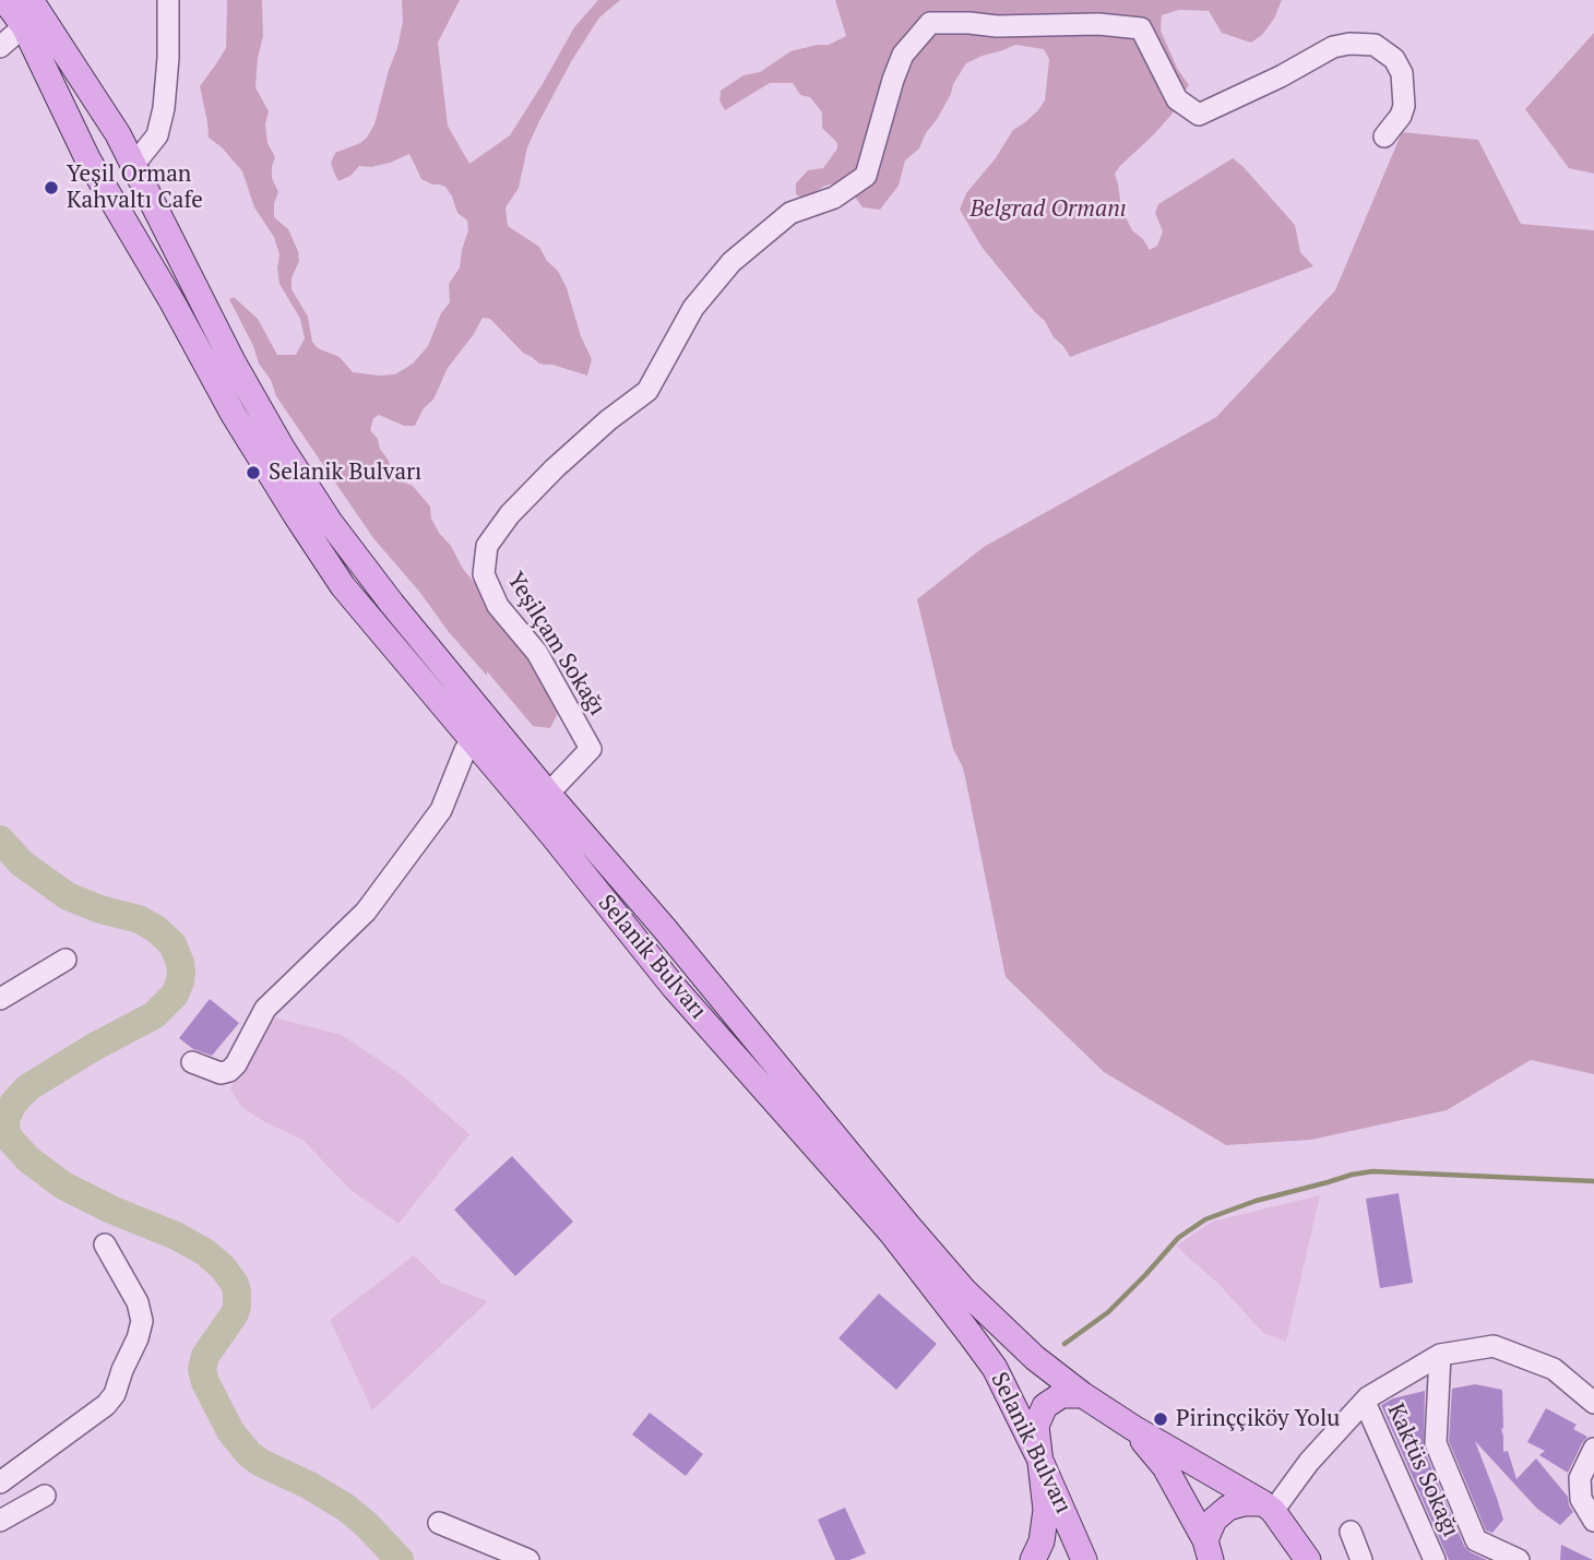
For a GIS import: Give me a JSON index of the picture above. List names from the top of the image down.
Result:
{
  "streets": {
    "main road": ["Selanik Bulvarı"],
    "street": ["Yeşilçam Sokağı", "Kaktüs Sokağı"]
  },
  "crossings": [
    ["Yeşilçam Sokağı", "Selanik Bulvarı"]
  ],
  "parks": ["Belgrad Ormanı"],
  "places": ["Yeşil Orman Kahvaltı Cafe", "Selanik Bulvarı", "Pirinççiköy Yolu"]
}
